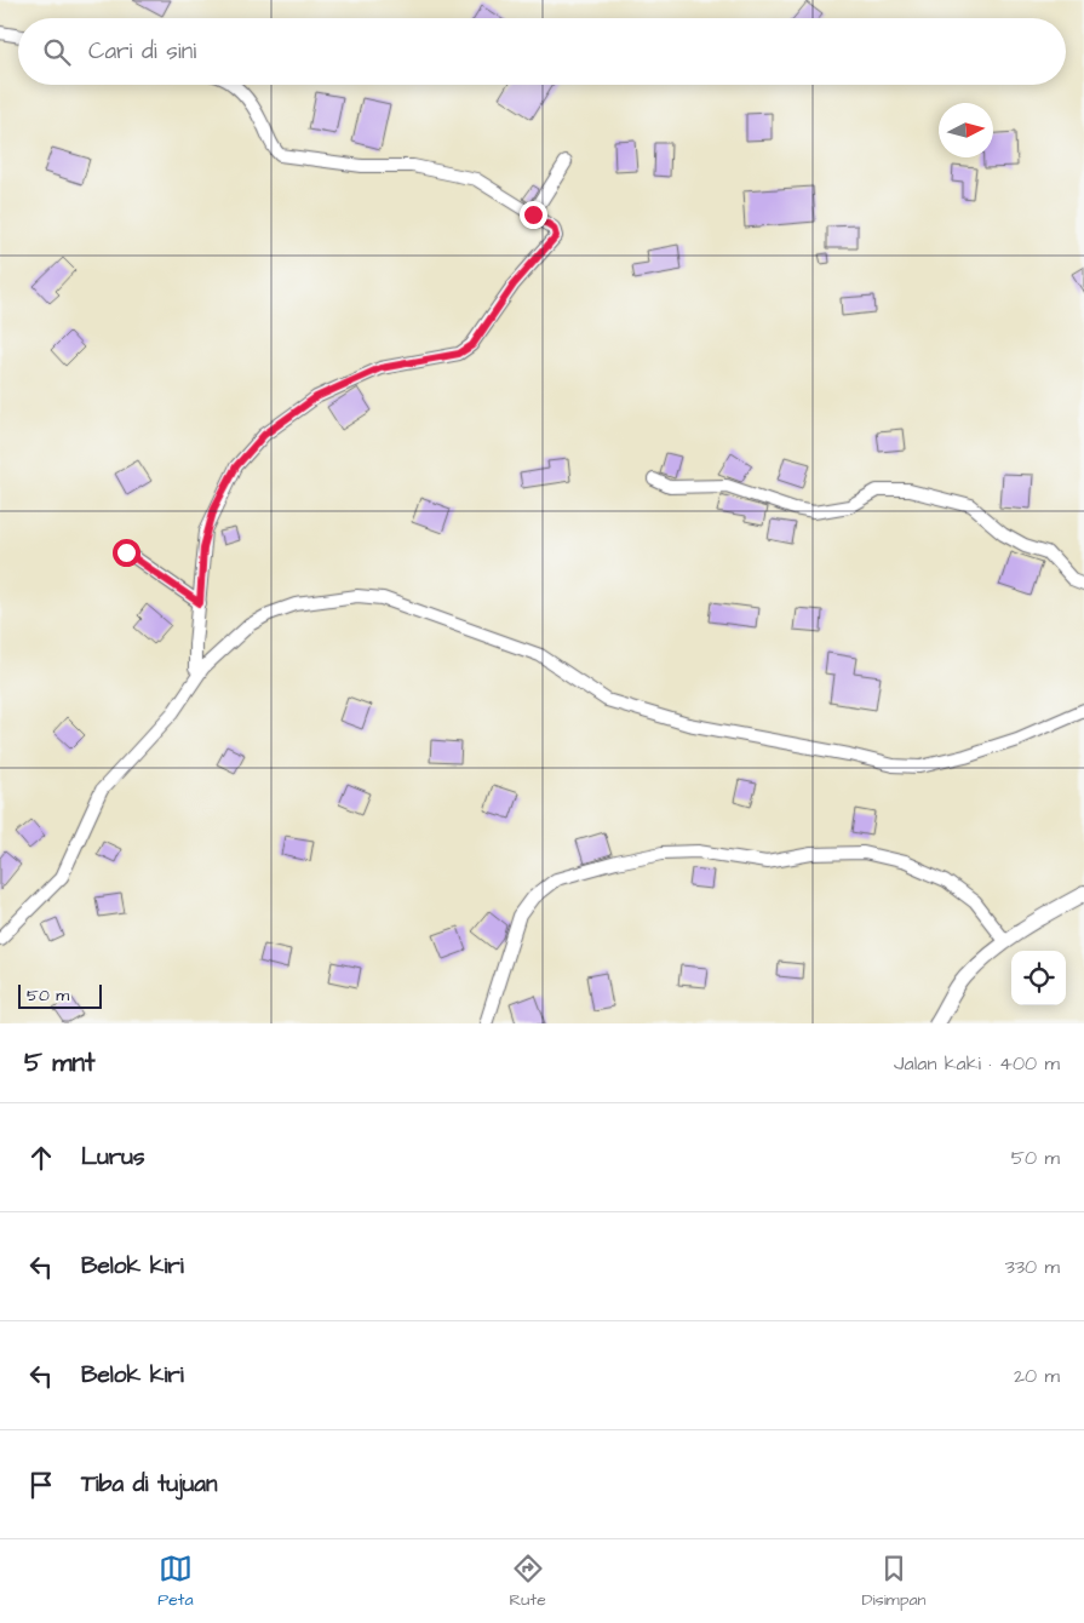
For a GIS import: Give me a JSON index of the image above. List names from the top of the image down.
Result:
{
  "scale_bar": "50 m",
  "north": "right",
  "page": {
    "search": "Cari di sini",
    "scale": "50 m",
    "heading": ["5 mnt", "Jalan kaki · 400 m"],
    "list": [
      ["Lurus", "50 m"],
      ["Belok kiri", "330 m"],
      ["Belok kiri", "20 m"],
      "Tiba di tujuan"
    ],
    "nav": ["Peta", "Rute", "Disimpan"]
  }
}
